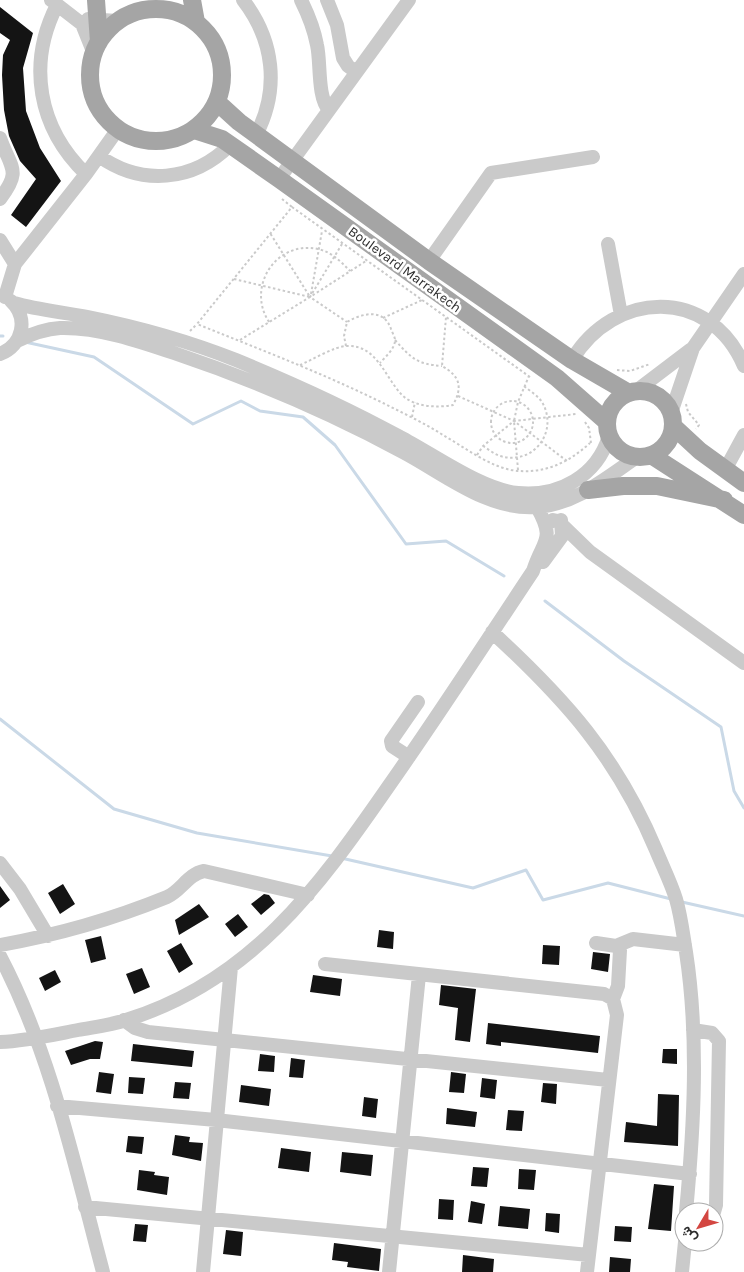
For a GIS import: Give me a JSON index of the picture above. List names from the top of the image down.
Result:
{
  "streets": {
    "main road": ["Boulevard Marrakech"]
  },
  "north": "bottom left"
}
